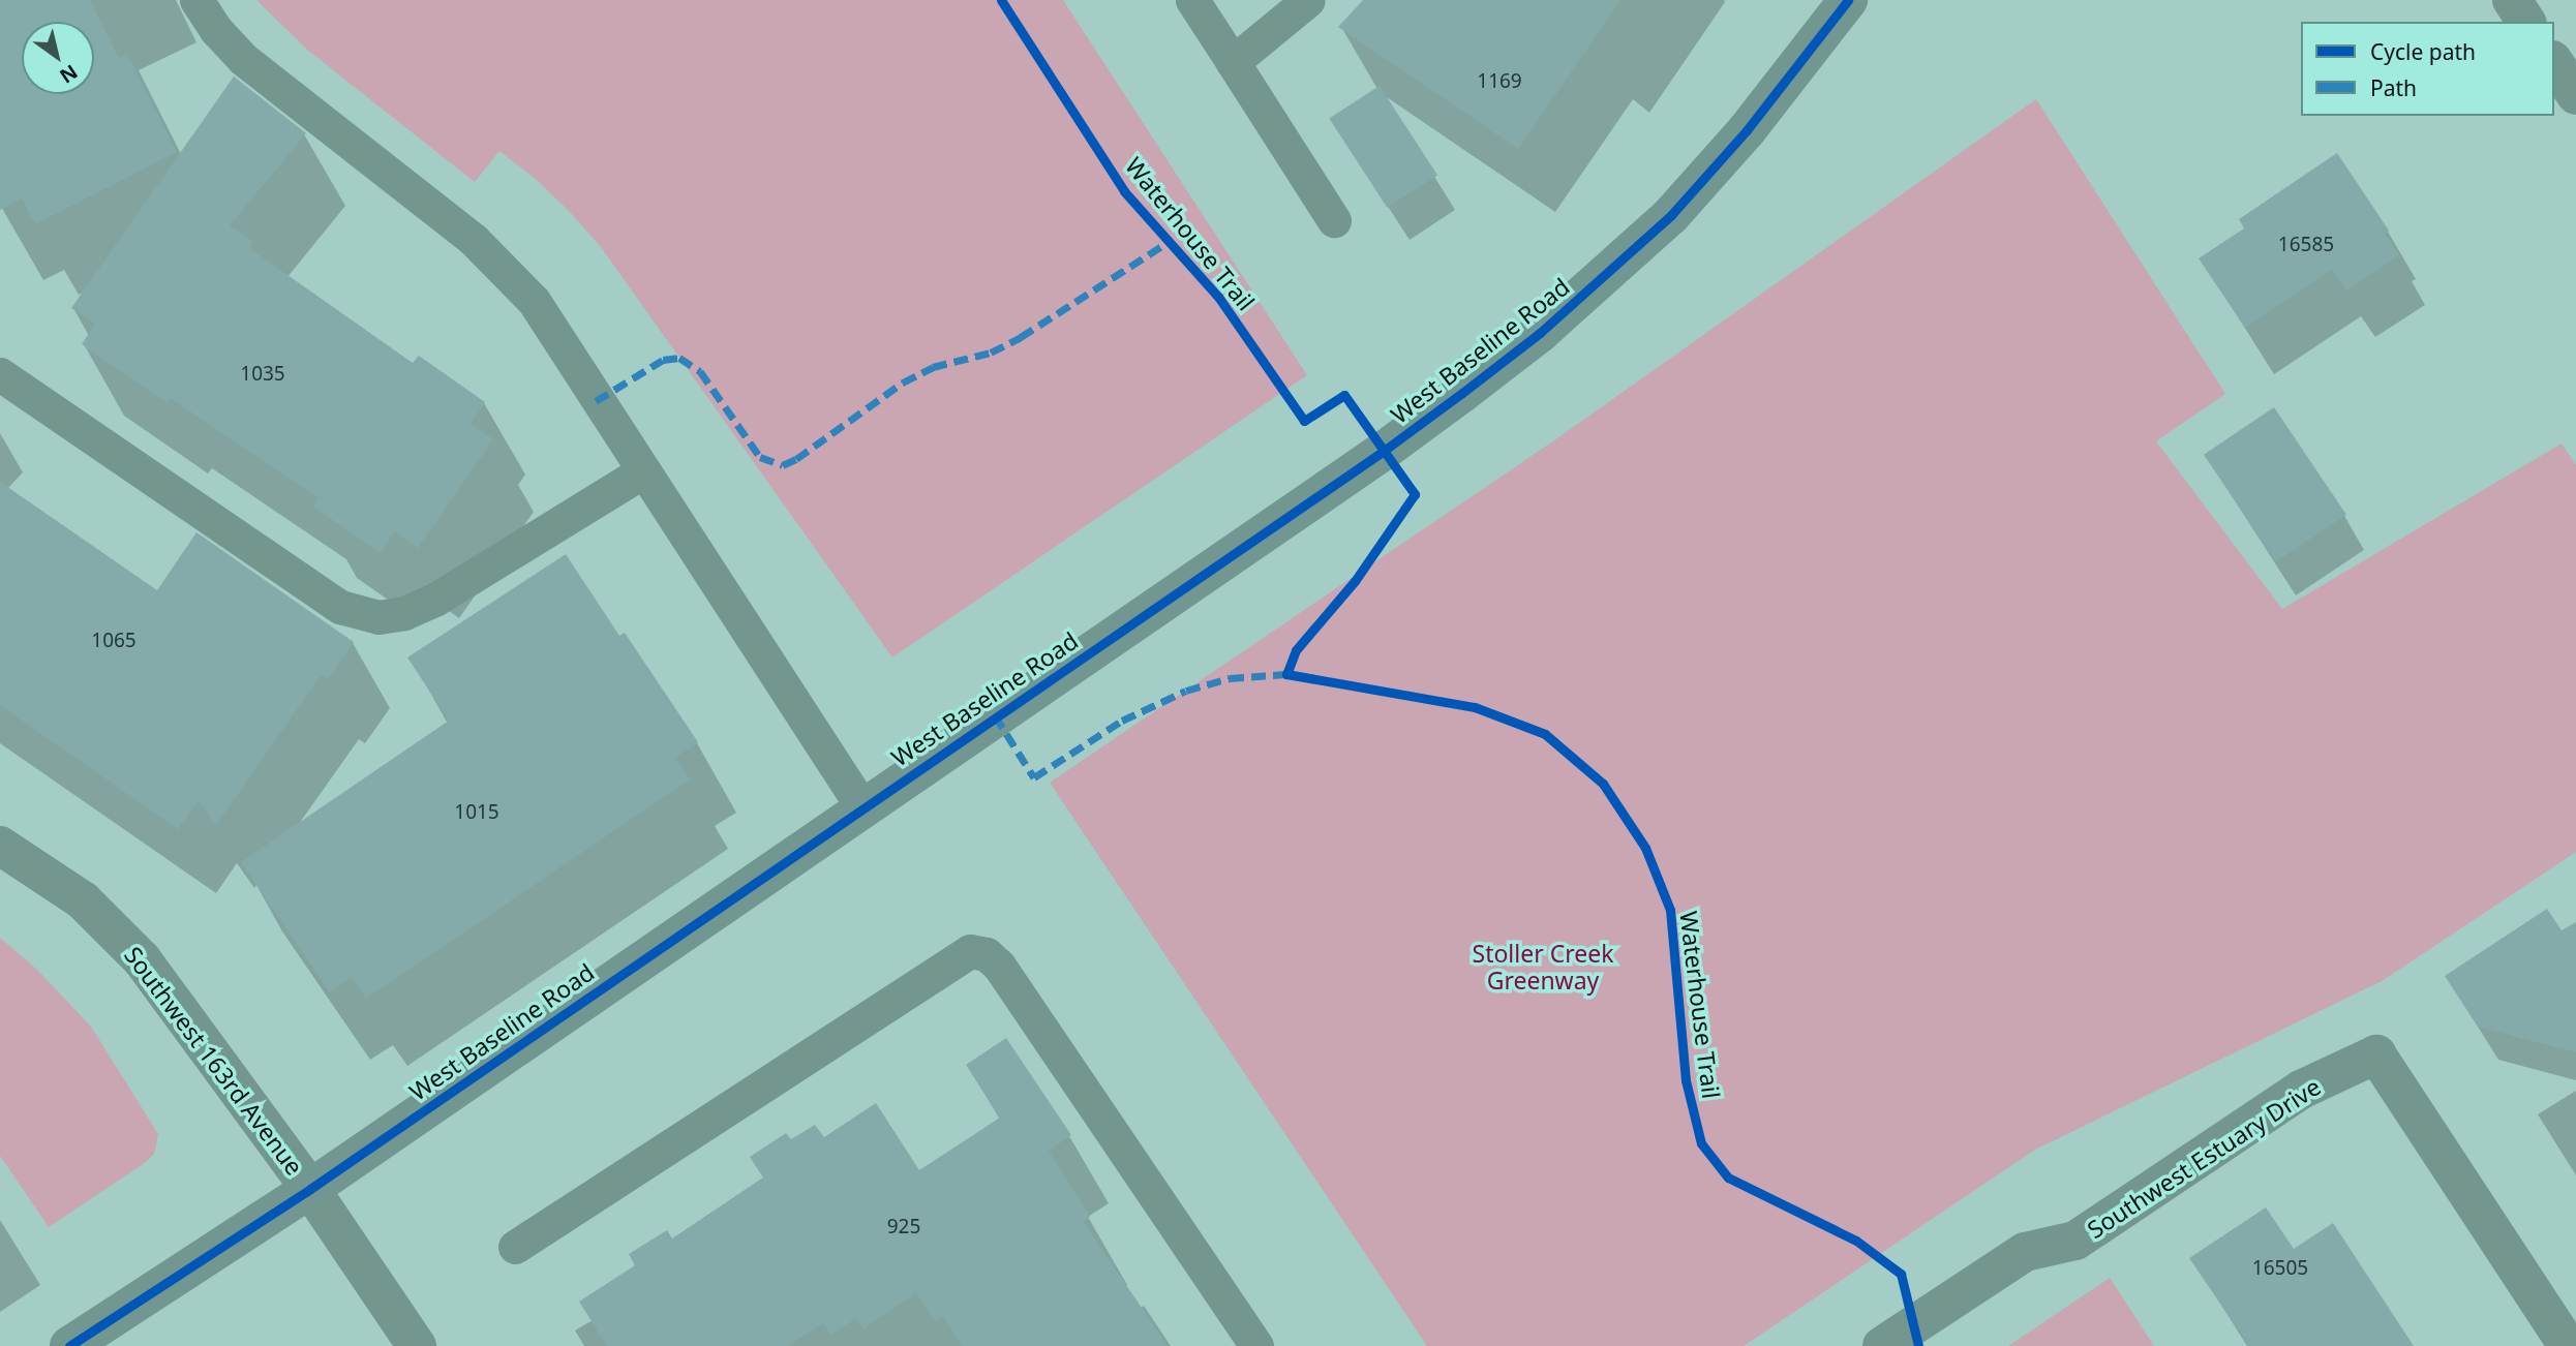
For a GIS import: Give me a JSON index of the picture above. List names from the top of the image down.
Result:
{
  "streets": {
    "street": ["West Baseline Road", "Southwest 163rd Avenue", "Southwest Estuary Drive"],
    "cycle path": ["Waterhouse Trail"]
  },
  "crossings": [
    ["West Baseline Road", "Southwest 163rd Avenue"]
  ],
  "parks": ["Stoller Creek Greenway"],
  "house_numbers": [
    "1169",
    "16585",
    "1035",
    "1065",
    "1015",
    "925",
    "16505"
  ],
  "legend": ["Cycle path", "Path"],
  "north": "bottom right"
}
